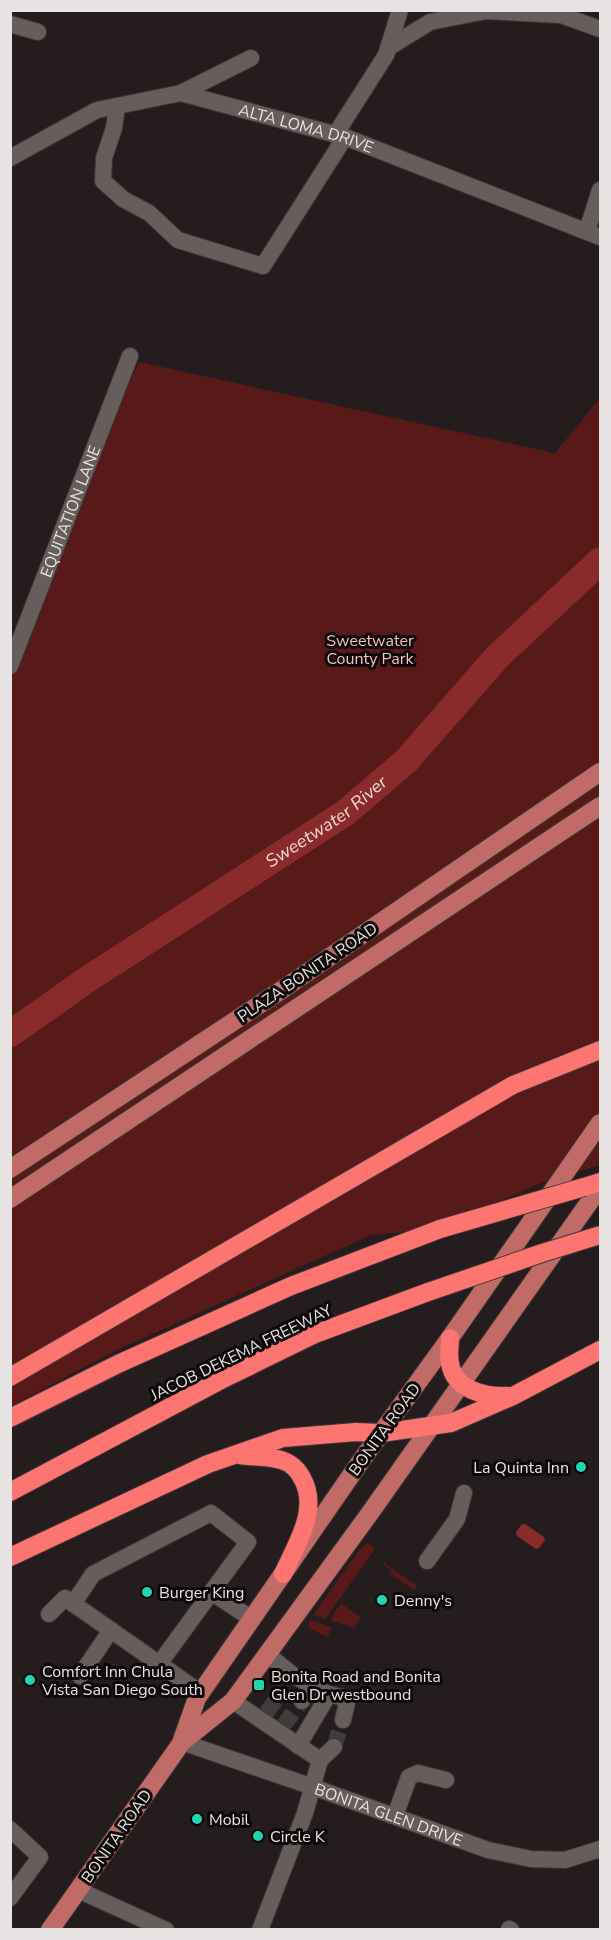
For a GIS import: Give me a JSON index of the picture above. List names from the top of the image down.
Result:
{
  "streets": {
    "highway": ["JACOB DEKEMA FREEWAY"],
    "main road": ["PLAZA BONITA ROAD", "BONITA ROAD"],
    "street": ["ALTA LOMA DRIVE", "EQUITATION LANE", "BONITA GLEN DRIVE"]
  },
  "crossings": [
    ["BONITA ROAD", "BONITA GLEN DRIVE"]
  ],
  "water": ["Sweetwater River"],
  "parks": ["Sweetwater County Park"],
  "places": {
    "other": [
      "La Quinta Inn",
      "Burger King",
      "Denny's",
      "Comfort Inn Chula Vista San Diego South",
      "Mobil",
      "Circle K"
    ],
    "transit": ["Bonita Road and Bonita Glen Dr westbound"]
  }
}
